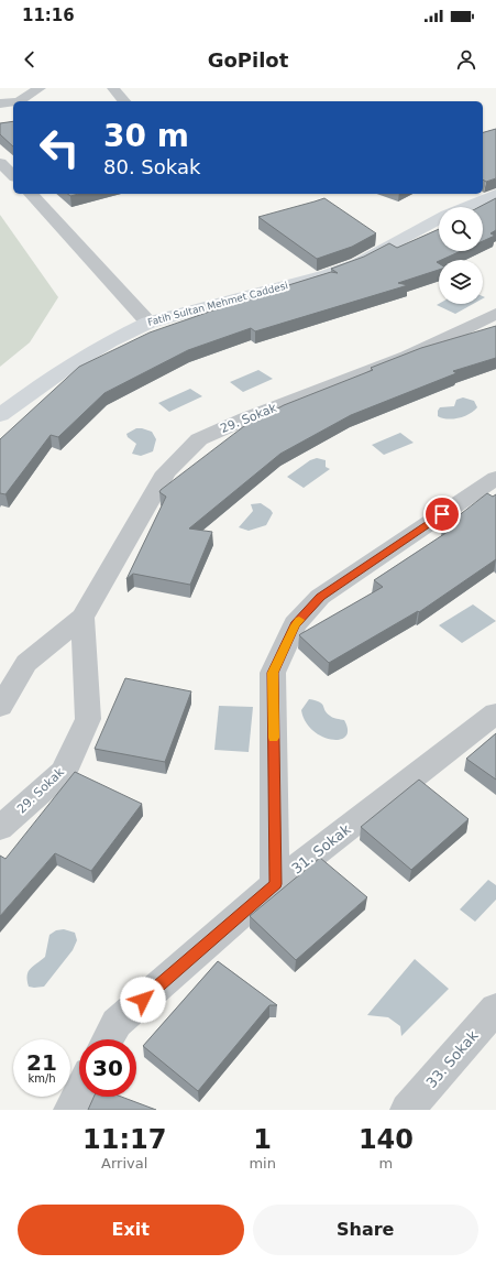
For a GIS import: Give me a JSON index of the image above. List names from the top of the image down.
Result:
{
  "streets": {
    "main road": ["Fatih Sultan Mehmet Caddesi"],
    "street": ["29. Sokak", "31. Sokak", "33. Sokak"]
  },
  "page": {
    "status": "11:16",
    "header": "GoPilot",
    "turn": ["30 m", "80. Sokak"],
    "speed": "21 km/h",
    "limit": "30",
    "eta": [
      "11:17",
      "Arrival",
      "1",
      "min",
      "140",
      "m"
    ],
    "buttons": ["Exit", "Share"]
  }
}
